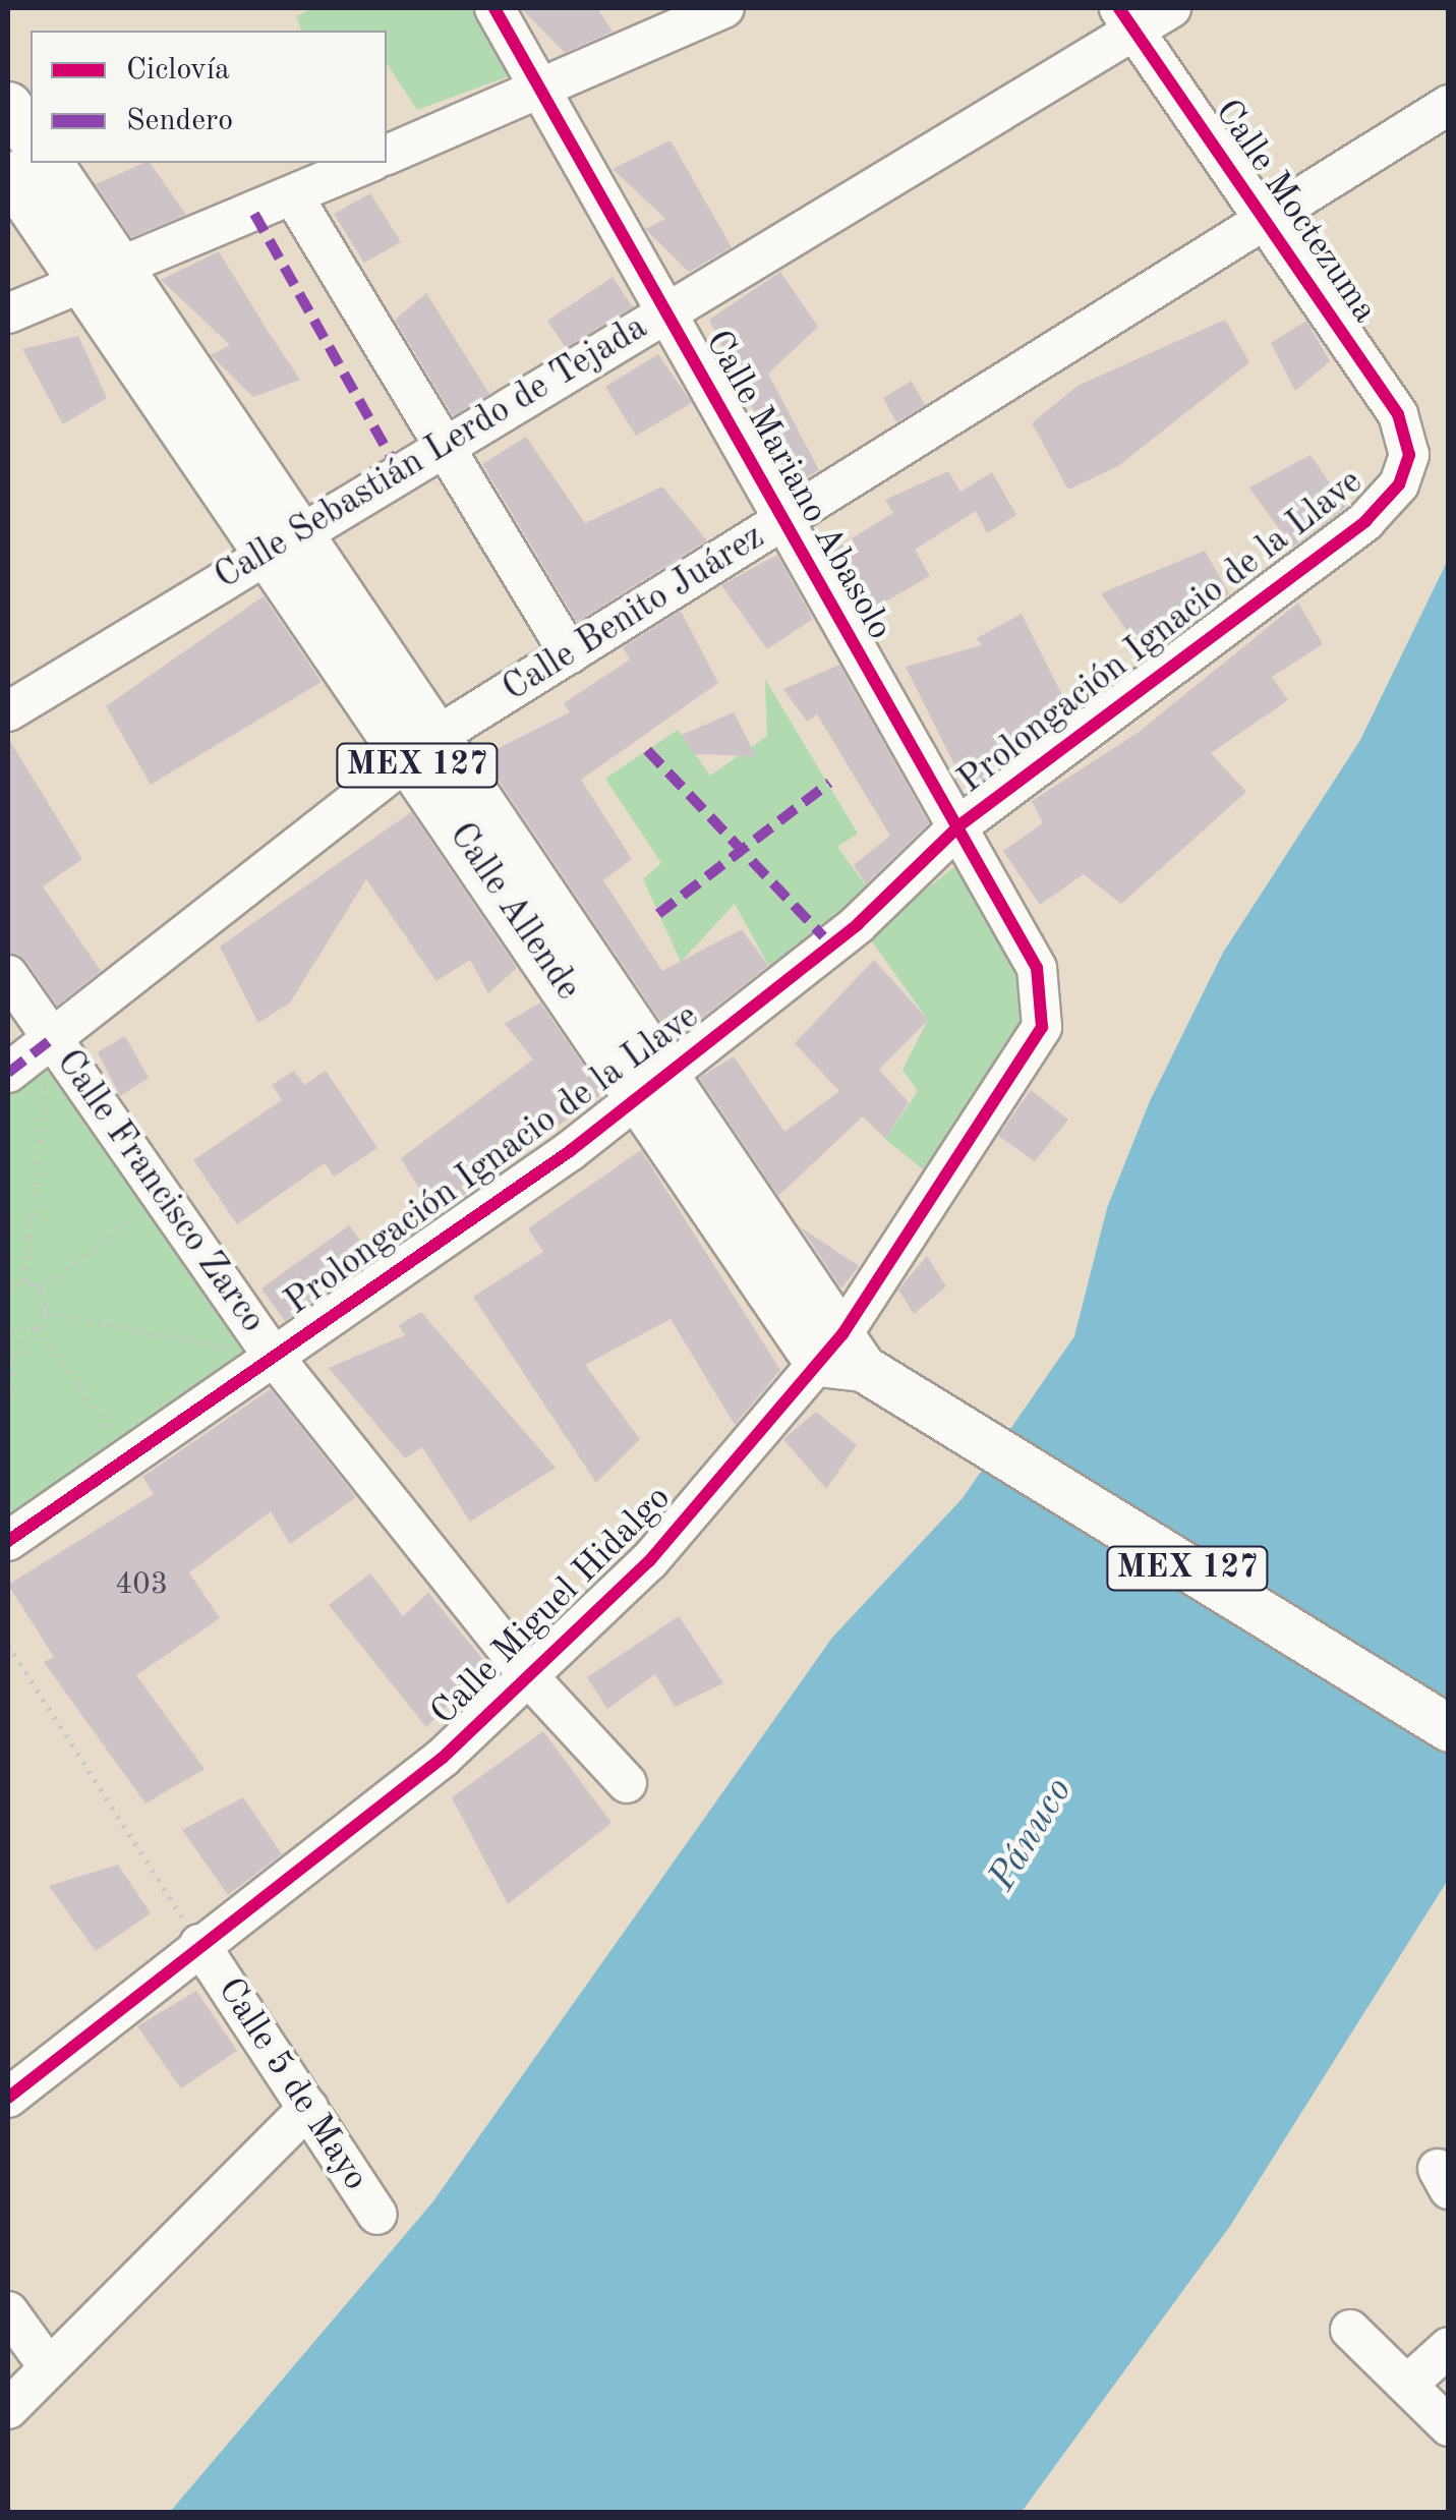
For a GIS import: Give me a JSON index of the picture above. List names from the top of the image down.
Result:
{
  "streets": {
    "main road": ["MEX 127", "Calle Allende"],
    "street": [
      "Calle Moctezuma",
      "Calle Sebastián Lerdo de Tejada",
      "Calle Mariano Abasolo",
      "Calle Benito Juárez",
      "Prolongación Ignacio de la Llave",
      "Calle Francisco Zarco",
      "Calle Miguel Hidalgo",
      "Calle 5 de Mayo"
    ]
  },
  "crossings": [
    ["Calle Moctezuma", "Calle Sebastián Lerdo de Tejada"],
    ["Calle Moctezuma", "Calle Benito Juárez"],
    ["Calle Moctezuma", "Prolongación Ignacio de la Llave"],
    ["Calle Sebastián Lerdo de Tejada", "Calle Mariano Abasolo"],
    ["Calle Sebastián Lerdo de Tejada", "Calle Allende"],
    ["Calle Mariano Abasolo", "Calle Benito Juárez"],
    ["Calle Mariano Abasolo", "Prolongación Ignacio de la Llave"],
    ["Calle Mariano Abasolo", "Calle Miguel Hidalgo"],
    ["Calle Benito Juárez", "Calle Allende"],
    ["Calle Benito Juárez", "Calle Francisco Zarco"],
    ["Prolongación Ignacio de la Llave", "Calle Allende"],
    ["Prolongación Ignacio de la Llave", "Calle Francisco Zarco"],
    ["Calle Allende", "Calle Miguel Hidalgo"],
    ["Calle Francisco Zarco", "Calle Miguel Hidalgo"],
    ["Calle Miguel Hidalgo", "Calle 5 de Mayo"]
  ],
  "water": ["Pánuco"],
  "house_numbers": ["403"],
  "legend": ["Ciclovía", "Sendero"]
}
